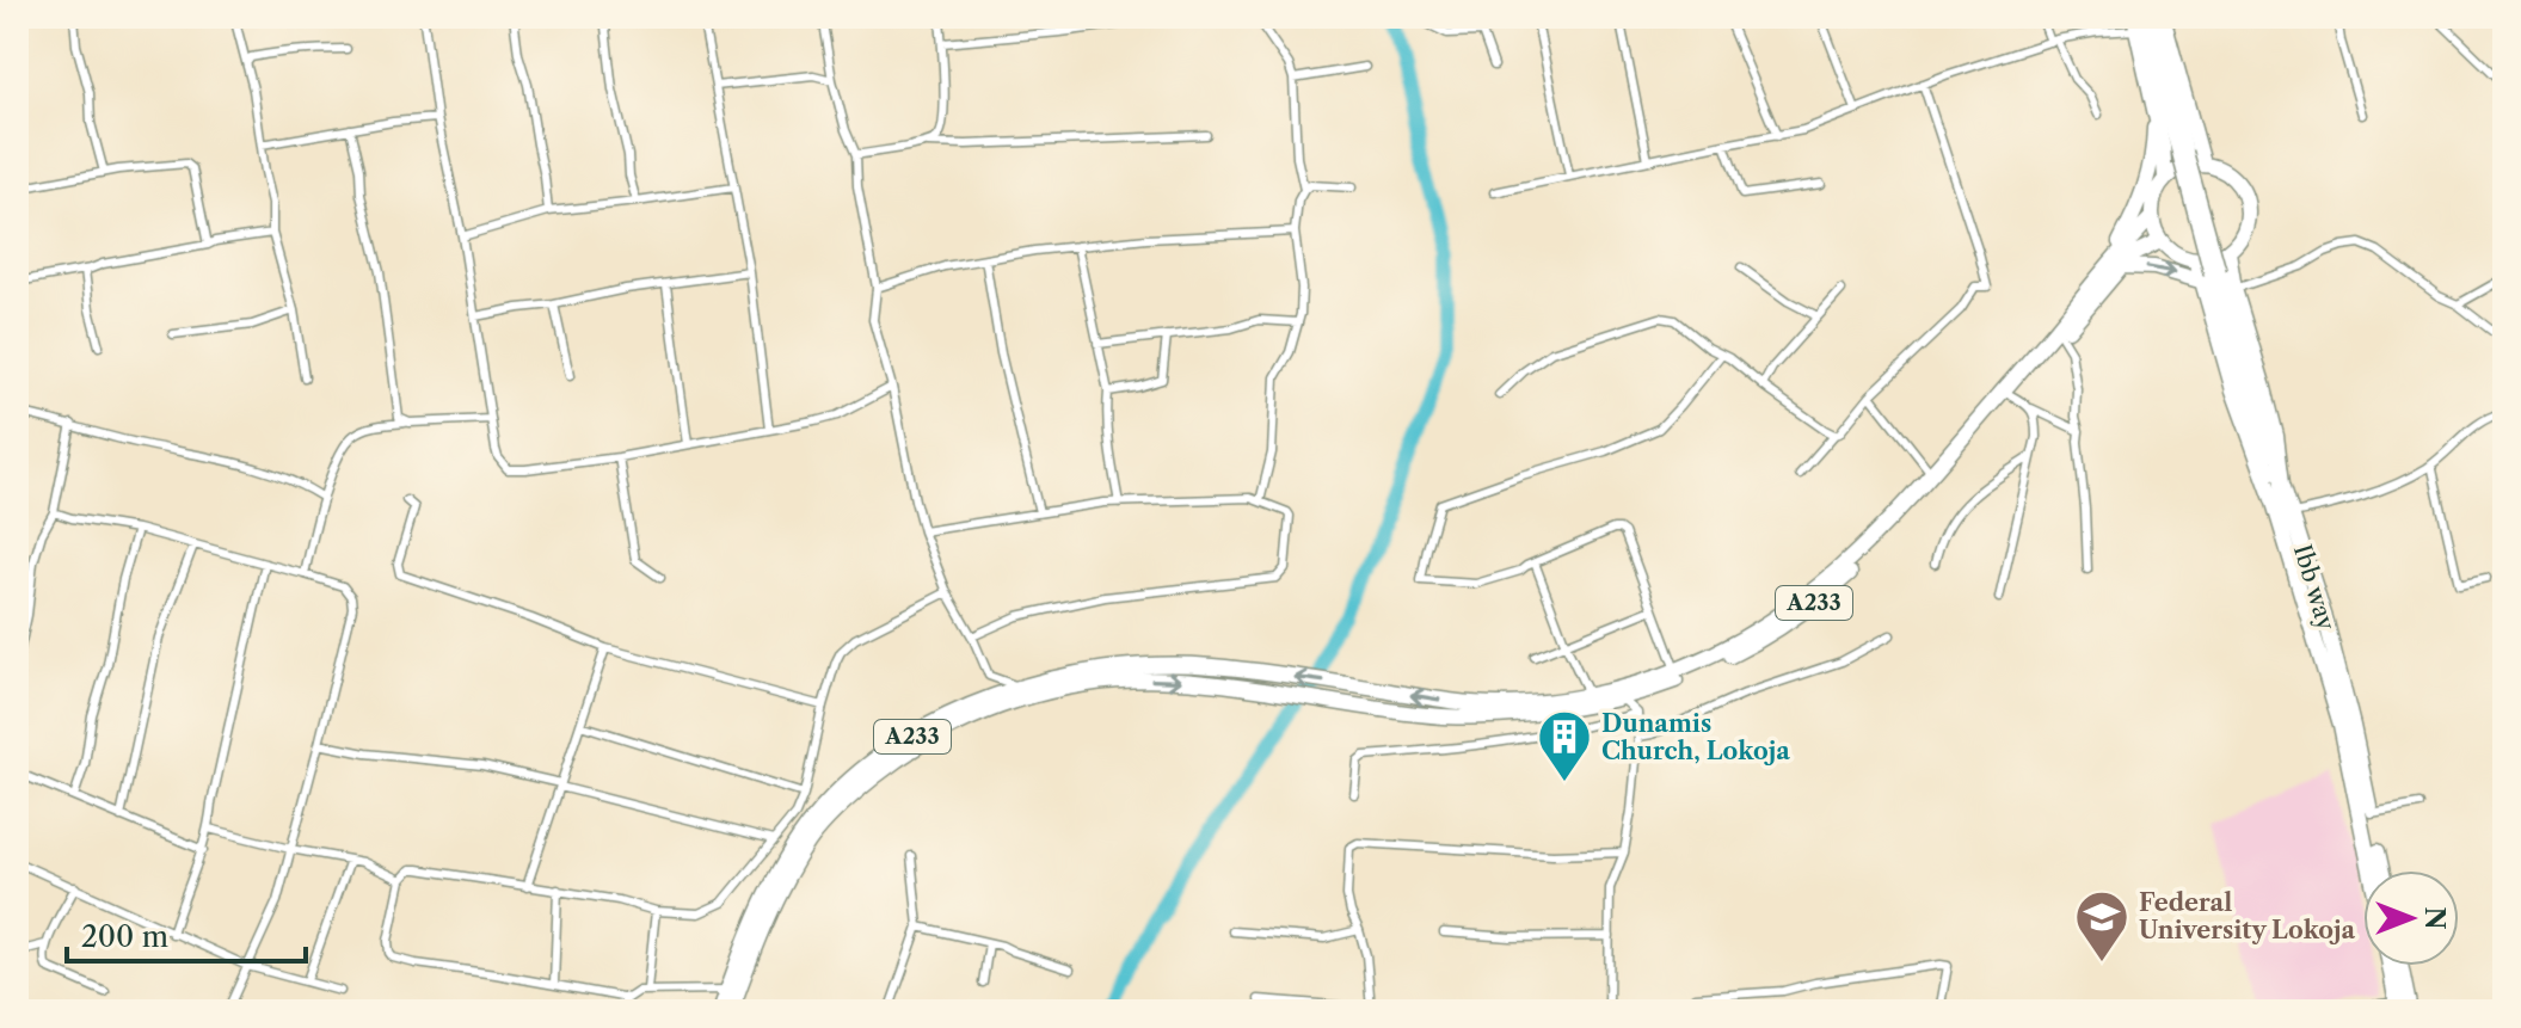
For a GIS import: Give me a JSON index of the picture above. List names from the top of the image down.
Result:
{
  "streets": {
    "highway": ["Ibb way", "A233"]
  },
  "crossings": [
    ["Ibb way", "A233"]
  ],
  "places": {
    "building": ["Dunamis Church, Lokoja"],
    "school or university": ["Federal University Lokoja"]
  },
  "scale_bar": "200 m",
  "north": "right"
}
